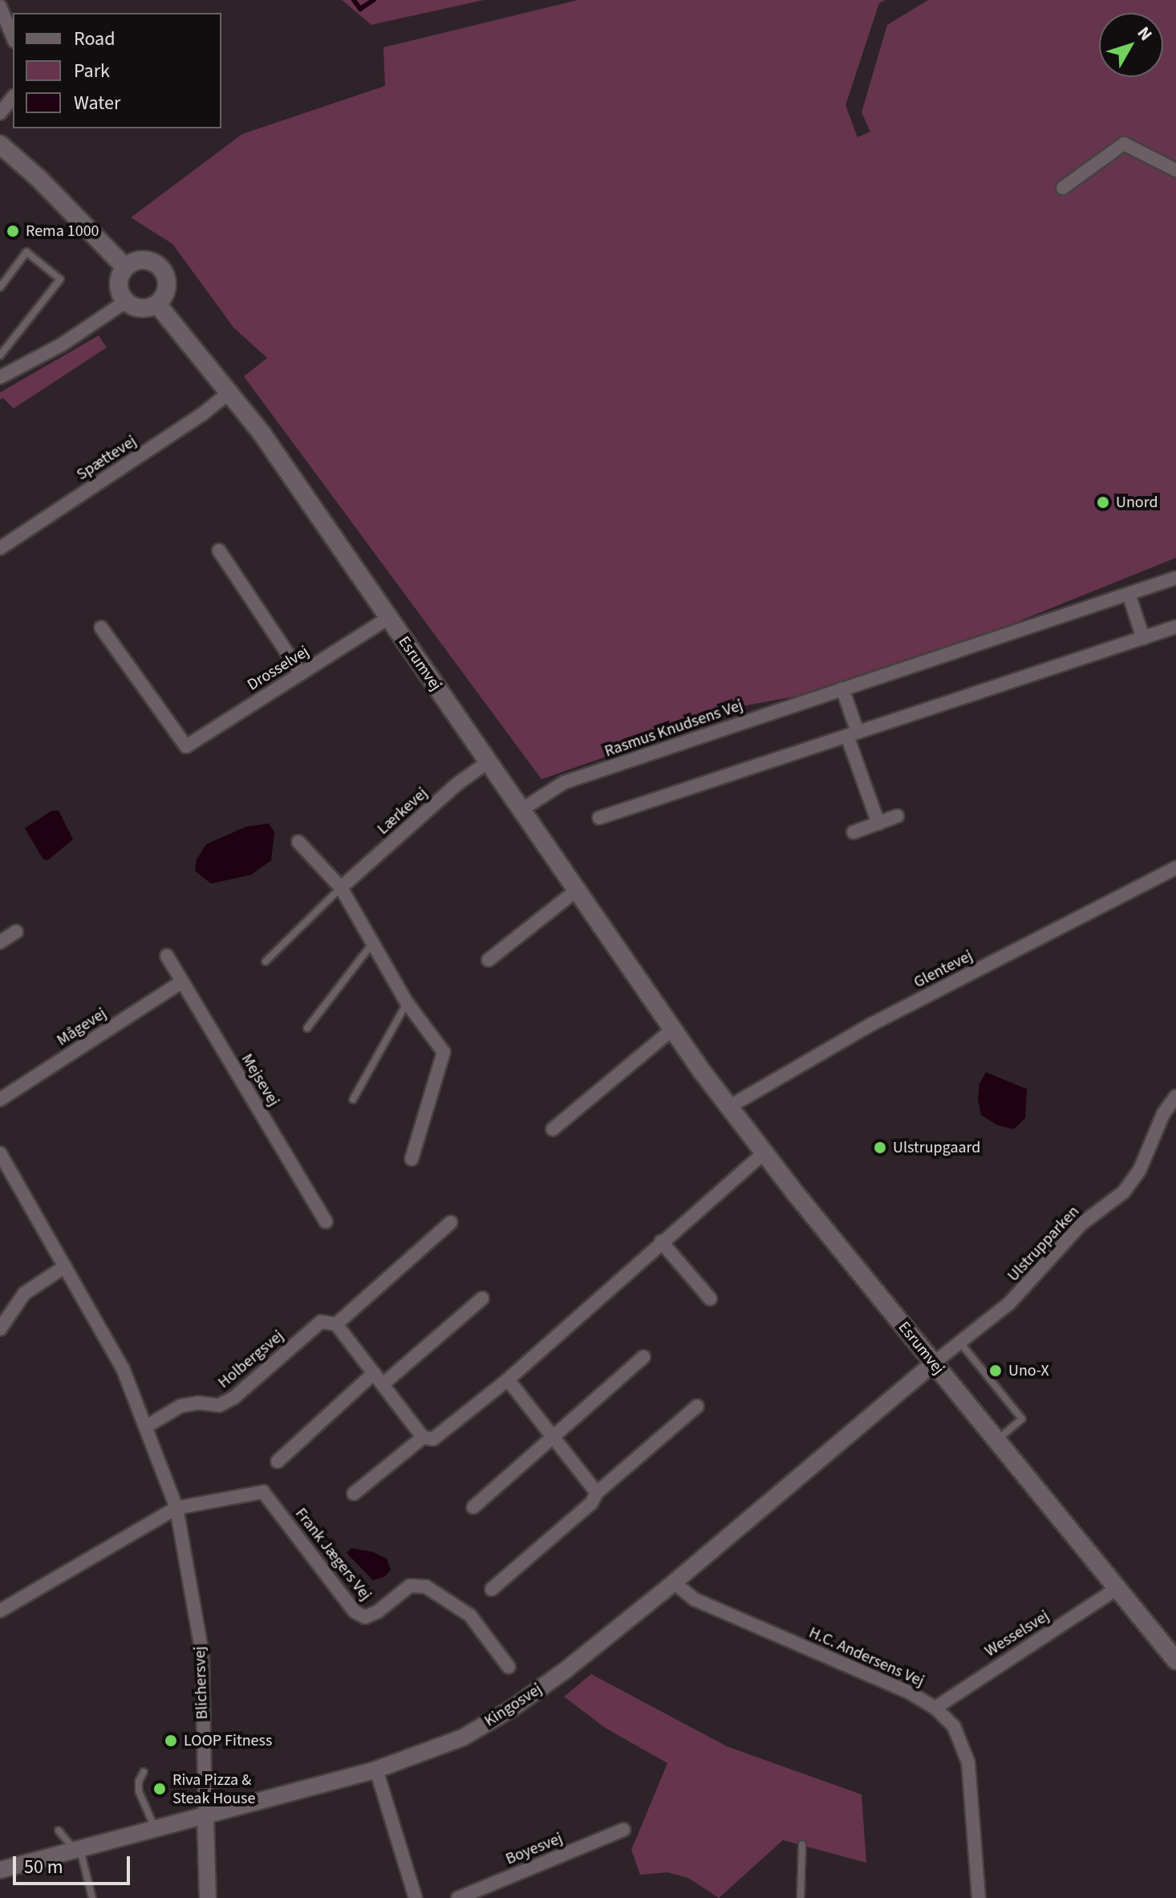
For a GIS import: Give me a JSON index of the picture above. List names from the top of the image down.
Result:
{
  "streets": {
    "main road": ["Esrumvej"],
    "street": [
      "Spættevej",
      "Drosselvej",
      "Rasmus Knudsens Vej",
      "Lærkevej",
      "Glentevej",
      "Mågevej",
      "Mejsevej",
      "Ulstrupparken",
      "Holbergsvej",
      "Frank Jægers Vej",
      "Wesselsvej",
      "H.C. Andersens Vej",
      "Blichersvej",
      "Kingosvej",
      "Boyesvej"
    ]
  },
  "crossings": [
    ["Spættevej", "Esrumvej"],
    ["Esrumvej", "Drosselvej"],
    ["Esrumvej", "Rasmus Knudsens Vej"],
    ["Esrumvej", "Lærkevej"],
    ["Esrumvej", "Glentevej"],
    ["Esrumvej", "Ulstrupparken"],
    ["Esrumvej", "Wesselsvej"],
    ["Esrumvej", "Kingosvej"],
    ["Mågevej", "Mejsevej"],
    ["Ulstrupparken", "Kingosvej"],
    ["Holbergsvej", "Blichersvej"],
    ["Frank Jægers Vej", "Blichersvej"],
    ["Wesselsvej", "H.C. Andersens Vej"],
    ["H.C. Andersens Vej", "Kingosvej"],
    ["Blichersvej", "Kingosvej"]
  ],
  "places": [
    "Rema 1000",
    "Unord",
    "Ulstrupgaard",
    "Uno-X",
    "LOOP Fitness",
    "Riva Pizza & Steak House"
  ],
  "legend": ["Road", "Park", "Water"],
  "scale_bar": "50 m",
  "north": "top right"
}
